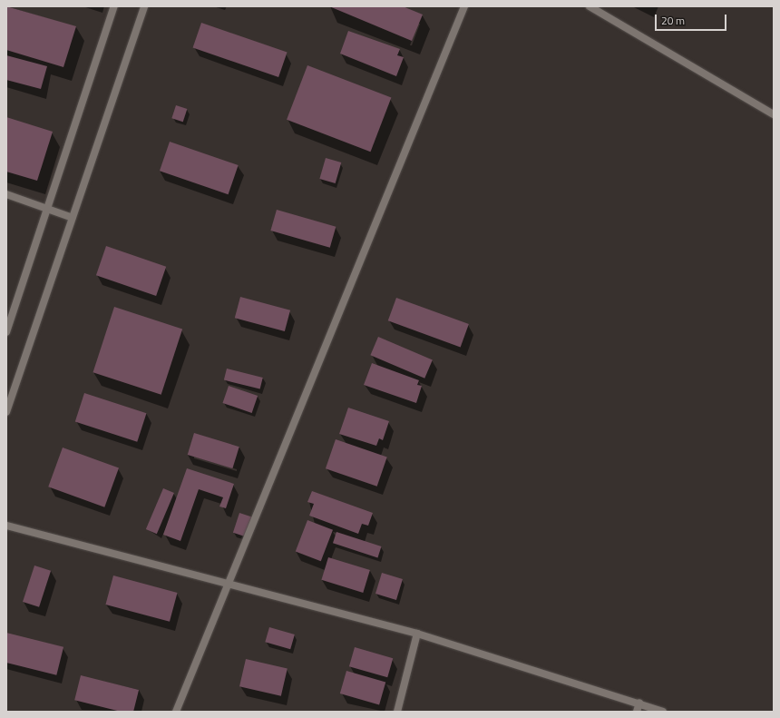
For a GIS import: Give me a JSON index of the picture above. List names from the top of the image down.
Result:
{
  "scale_bar": "20 m"
}
